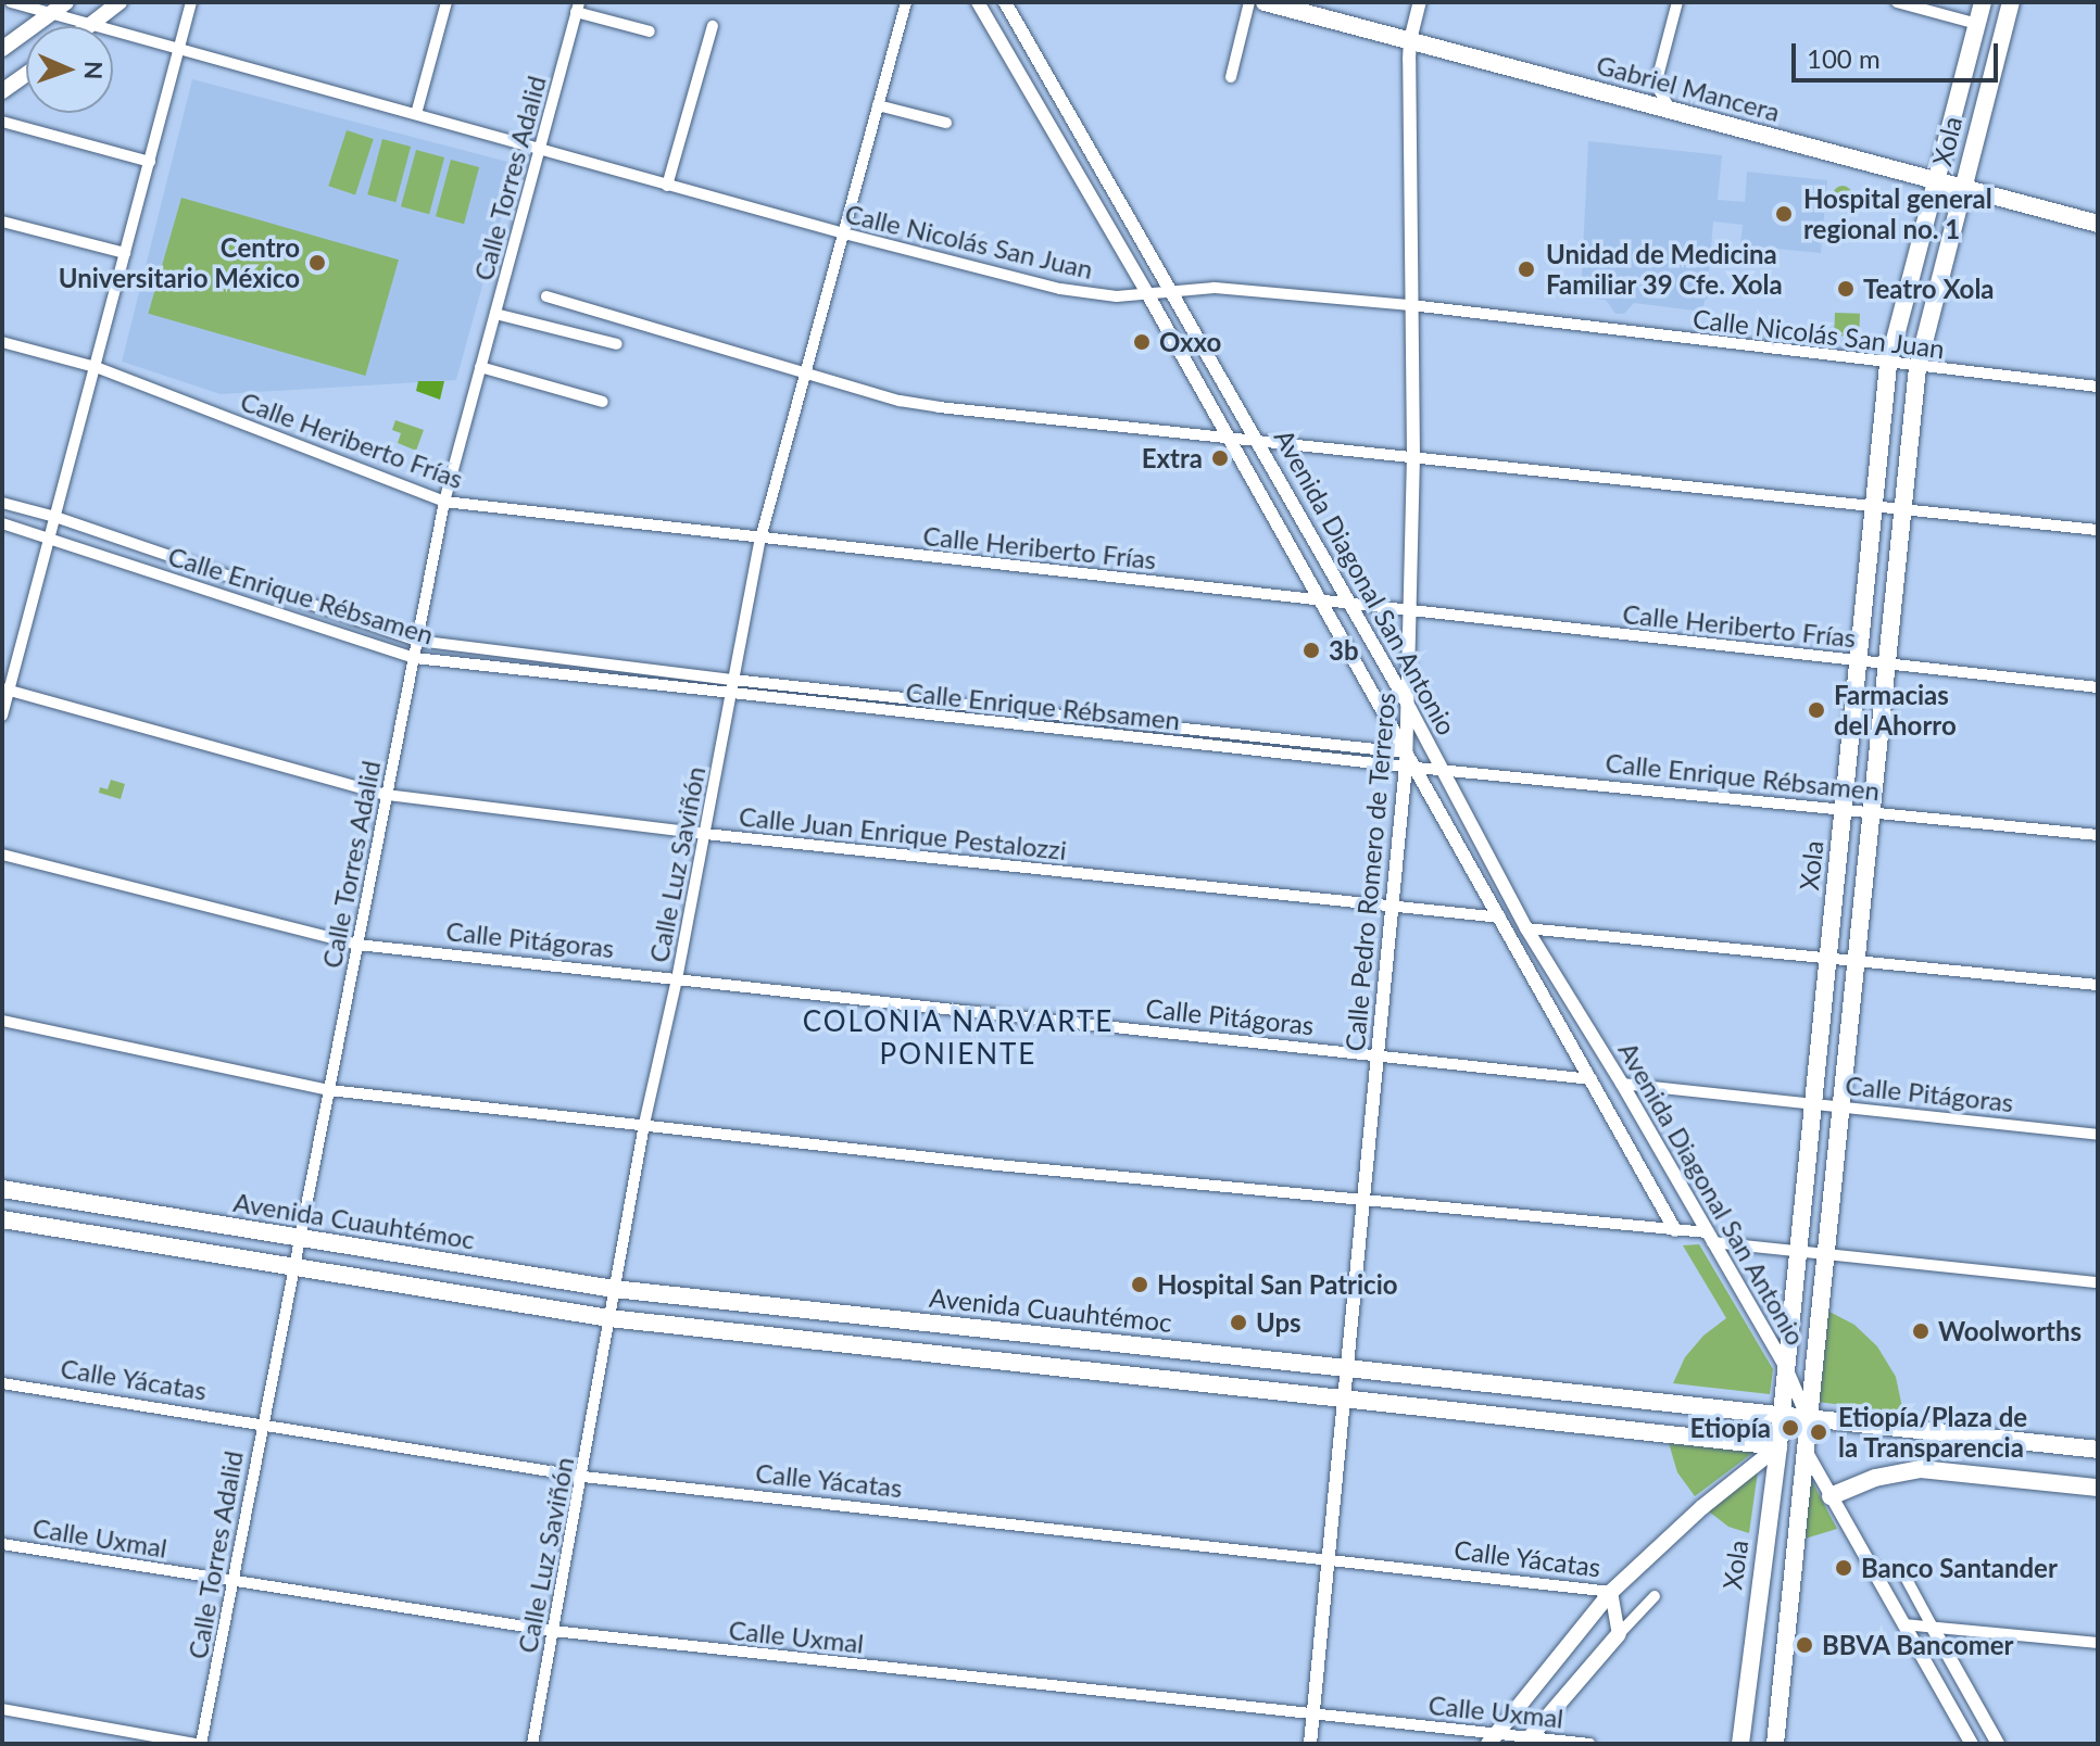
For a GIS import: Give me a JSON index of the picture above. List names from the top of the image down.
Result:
{
  "streets": {
    "main road": ["Gabriel Mancera", "Xola", "Avenida Cuauhtémoc"],
    "street": [
      "Calle Torres Adalid",
      "Calle Nicolás San Juan",
      "Calle Heriberto Frías",
      "Avenida Diagonal San Antonio",
      "Calle Enrique Rébsamen",
      "Calle Juan Enrique Pestalozzi",
      "Calle Luz Saviñón",
      "Calle Pedro Romero de Terreros",
      "Calle Pitágoras",
      "Calle Yácatas",
      "Calle Uxmal"
    ]
  },
  "crossings": [
    ["Gabriel Mancera", "Xola"],
    ["Gabriel Mancera", "Calle Pedro Romero de Terreros"],
    ["Xola", "Calle Nicolás San Juan"],
    ["Xola", "Calle Heriberto Frías"],
    ["Xola", "Avenida Diagonal San Antonio"],
    ["Xola", "Calle Enrique Rébsamen"],
    ["Xola", "Calle Pitágoras"],
    ["Xola", "Avenida Cuauhtémoc"],
    ["Calle Torres Adalid", "Calle Nicolás San Juan"],
    ["Calle Torres Adalid", "Calle Heriberto Frías"],
    ["Calle Torres Adalid", "Calle Enrique Rébsamen"],
    ["Calle Torres Adalid", "Calle Juan Enrique Pestalozzi"],
    ["Calle Torres Adalid", "Calle Pitágoras"],
    ["Calle Torres Adalid", "Avenida Cuauhtémoc"],
    ["Calle Torres Adalid", "Calle Yácatas"],
    ["Calle Torres Adalid", "Calle Uxmal"],
    ["Calle Nicolás San Juan", "Avenida Diagonal San Antonio"],
    ["Calle Nicolás San Juan", "Calle Luz Saviñón"],
    ["Calle Nicolás San Juan", "Calle Pedro Romero de Terreros"],
    ["Calle Heriberto Frías", "Avenida Diagonal San Antonio"],
    ["Calle Heriberto Frías", "Calle Luz Saviñón"],
    ["Calle Heriberto Frías", "Calle Pedro Romero de Terreros"],
    ["Avenida Diagonal San Antonio", "Calle Enrique Rébsamen"],
    ["Avenida Diagonal San Antonio", "Calle Juan Enrique Pestalozzi"],
    ["Avenida Diagonal San Antonio", "Calle Pedro Romero de Terreros"],
    ["Avenida Diagonal San Antonio", "Calle Pitágoras"],
    ["Avenida Diagonal San Antonio", "Avenida Cuauhtémoc"],
    ["Calle Enrique Rébsamen", "Calle Luz Saviñón"],
    ["Calle Enrique Rébsamen", "Calle Pedro Romero de Terreros"],
    ["Calle Juan Enrique Pestalozzi", "Calle Luz Saviñón"],
    ["Calle Juan Enrique Pestalozzi", "Calle Pedro Romero de Terreros"],
    ["Calle Luz Saviñón", "Calle Pitágoras"],
    ["Calle Luz Saviñón", "Avenida Cuauhtémoc"],
    ["Calle Luz Saviñón", "Calle Yácatas"],
    ["Calle Luz Saviñón", "Calle Uxmal"],
    ["Calle Pedro Romero de Terreros", "Calle Pitágoras"],
    ["Calle Pedro Romero de Terreros", "Avenida Cuauhtémoc"],
    ["Calle Pedro Romero de Terreros", "Calle Yácatas"],
    ["Calle Pedro Romero de Terreros", "Calle Uxmal"]
  ],
  "districts": ["COLONIA NARVARTE PONIENTE"],
  "places": [
    "Hospital general regional no. 1",
    "Centro Universitario México",
    "Unidad de Medicina Familiar 39 Cfe. Xola",
    "Teatro Xola",
    "Oxxo",
    "Extra",
    "3b",
    "Farmacias del Ahorro",
    "Hospital San Patricio",
    "Ups",
    "Woolworths",
    "Etiopía",
    "Etiopía/Plaza de la Transparencia",
    "Banco Santander",
    "BBVA Bancomer"
  ],
  "scale_bar": "100 m",
  "north": "right"
}
